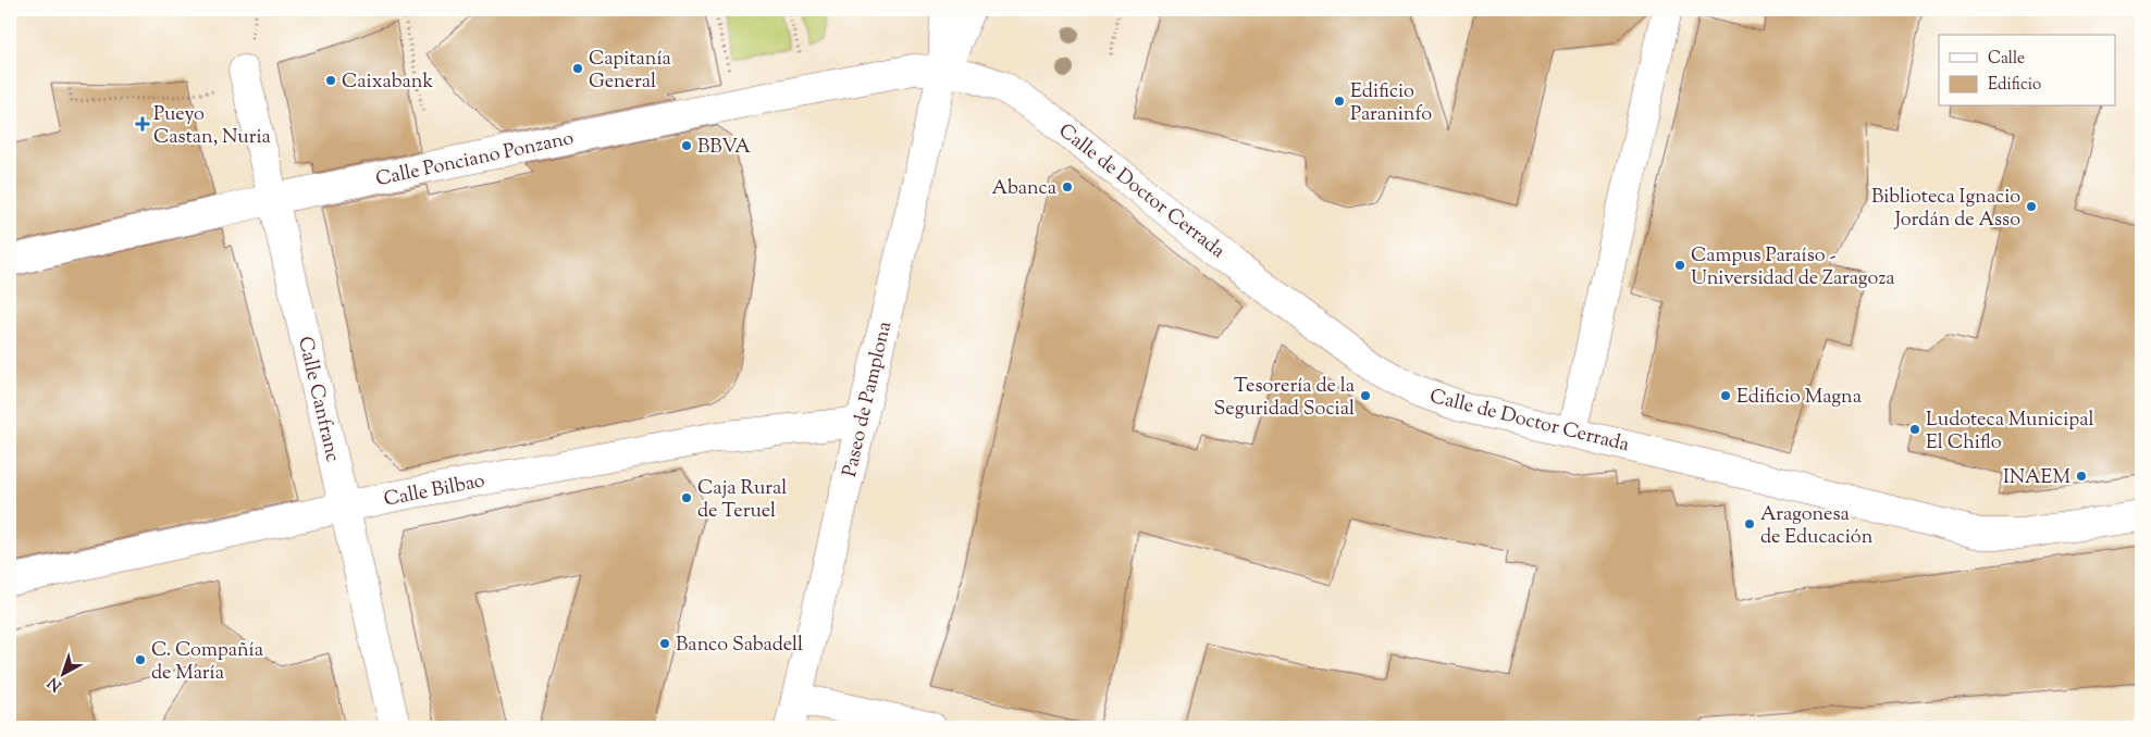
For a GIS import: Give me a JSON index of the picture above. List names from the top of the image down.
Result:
{
  "streets": {
    "street": [
      "Calle Ponciano Ponzano",
      "Calle de Doctor Cerrada",
      "Calle Canfranc",
      "Paseo de Pamplona",
      "Calle Bilbao"
    ]
  },
  "crossings": [
    ["Calle Ponciano Ponzano", "Calle de Doctor Cerrada"],
    ["Calle Ponciano Ponzano", "Calle Canfranc"],
    ["Calle Ponciano Ponzano", "Paseo de Pamplona"],
    ["Calle de Doctor Cerrada", "Paseo de Pamplona"],
    ["Calle Canfranc", "Calle Bilbao"],
    ["Paseo de Pamplona", "Calle Bilbao"]
  ],
  "places": {
    "other": [
      "Capitanía General",
      "Caixabank",
      "Edificio Paraninfo",
      "BBVA",
      "Abanca",
      "Biblioteca Ignacio Jordán de Asso",
      "Campus Paraíso - Universidad de Zaragoza",
      "Tesorería de la Seguridad Social",
      "Edificio Magna",
      "Ludoteca Municipal El Chiflo",
      "INAEM",
      "Caja Rural de Teruel",
      "Aragonesa de Educación",
      "Banco Sabadell",
      "C. Compañía de María"
    ],
    "health": ["Pueyo Castan, Nuria"]
  },
  "legend": ["Calle", "Edificio"],
  "north": "bottom left"
}
